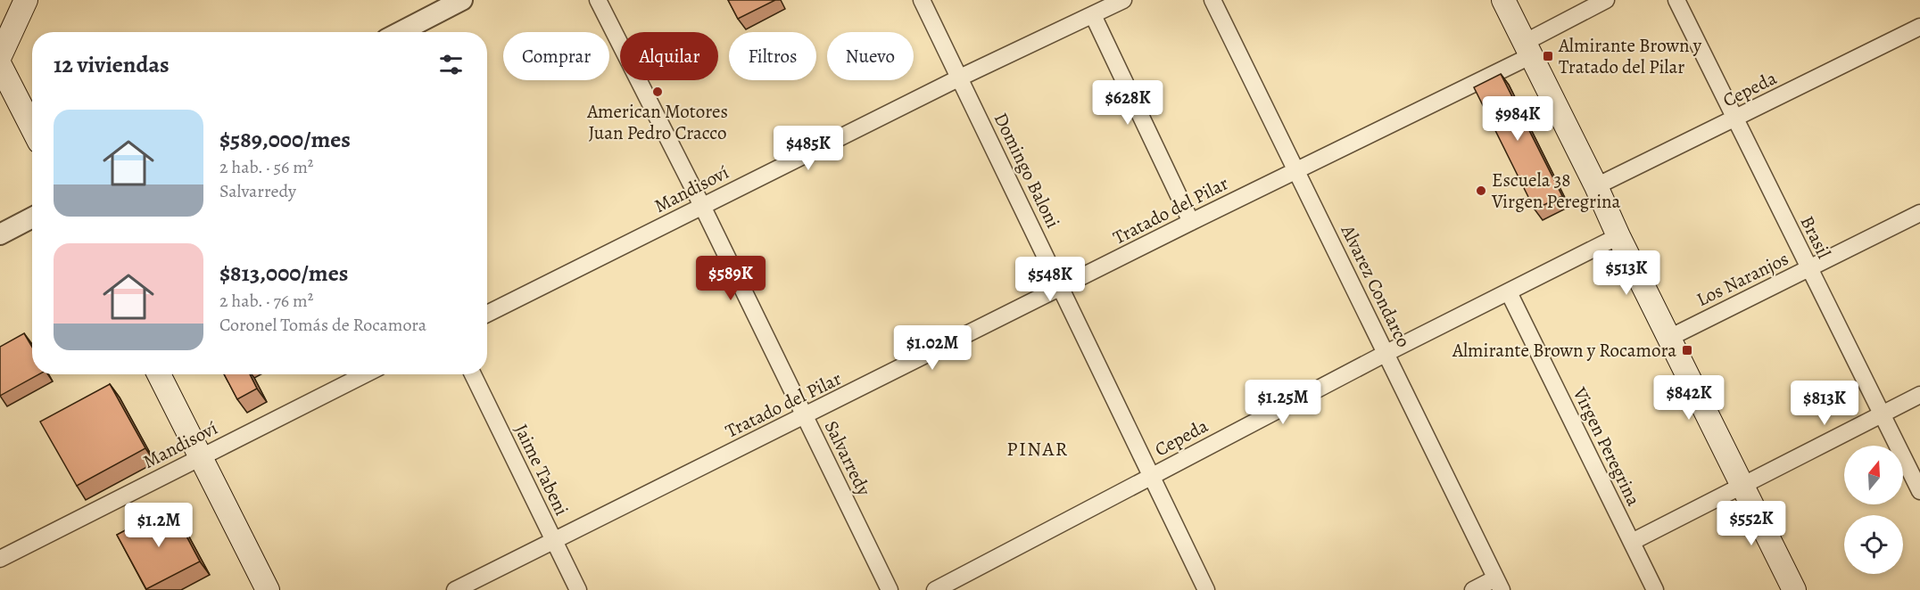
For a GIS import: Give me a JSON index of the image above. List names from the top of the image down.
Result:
{
  "streets": {
    "street": [
      "Cepeda",
      "Domingo Baloni",
      "Mandisoví",
      "Tratado del Pilar",
      "Brasil",
      "Los Naranjos",
      "Alvarez Condarco",
      "Virgen Peregrina",
      "Salvarredy",
      "Jaime Tabeni"
    ]
  },
  "crossings": [
    ["Cepeda", "Domingo Baloni"],
    ["Cepeda", "Brasil"],
    ["Cepeda", "Alvarez Condarco"],
    ["Cepeda", "Virgen Peregrina"],
    ["Domingo Baloni", "Mandisoví"],
    ["Domingo Baloni", "Tratado del Pilar"],
    ["Mandisoví", "Salvarredy"],
    ["Tratado del Pilar", "Alvarez Condarco"],
    ["Tratado del Pilar", "Salvarredy"],
    ["Tratado del Pilar", "Jaime Tabeni"],
    ["Brasil", "Los Naranjos"]
  ],
  "districts": ["PINAR"],
  "places": {
    "transit": ["Almirante Brown y Tratado del Pilar", "Almirante Brown y Rocamora"],
    "other": ["American Motores Juan Pedro Cracco", "Escuela 38 Virgen Peregrina"]
  },
  "north": "top",
  "page": {
    "chip": [
      "Comprar",
      "Alquilar",
      "Filtros",
      "Nuevo"
    ],
    "heading": "12 viviendas",
    "price": [
      "$628K",
      "$984K",
      "$485K",
      "$513K",
      "$589K",
      "$548K",
      "$1.02M",
      "$842K",
      "$1.25M",
      "$813K",
      "$552K",
      "$1.2M"
    ],
    "list": [
      {
        "name": "$589,000/mes",
        "note": "2 hab. · 56 m² · Salvarredy"
      },
      {
        "name": "$813,000/mes",
        "note": "2 hab. · 76 m² · Coronel Tomás de Rocamora"
      }
    ]
  }
}
